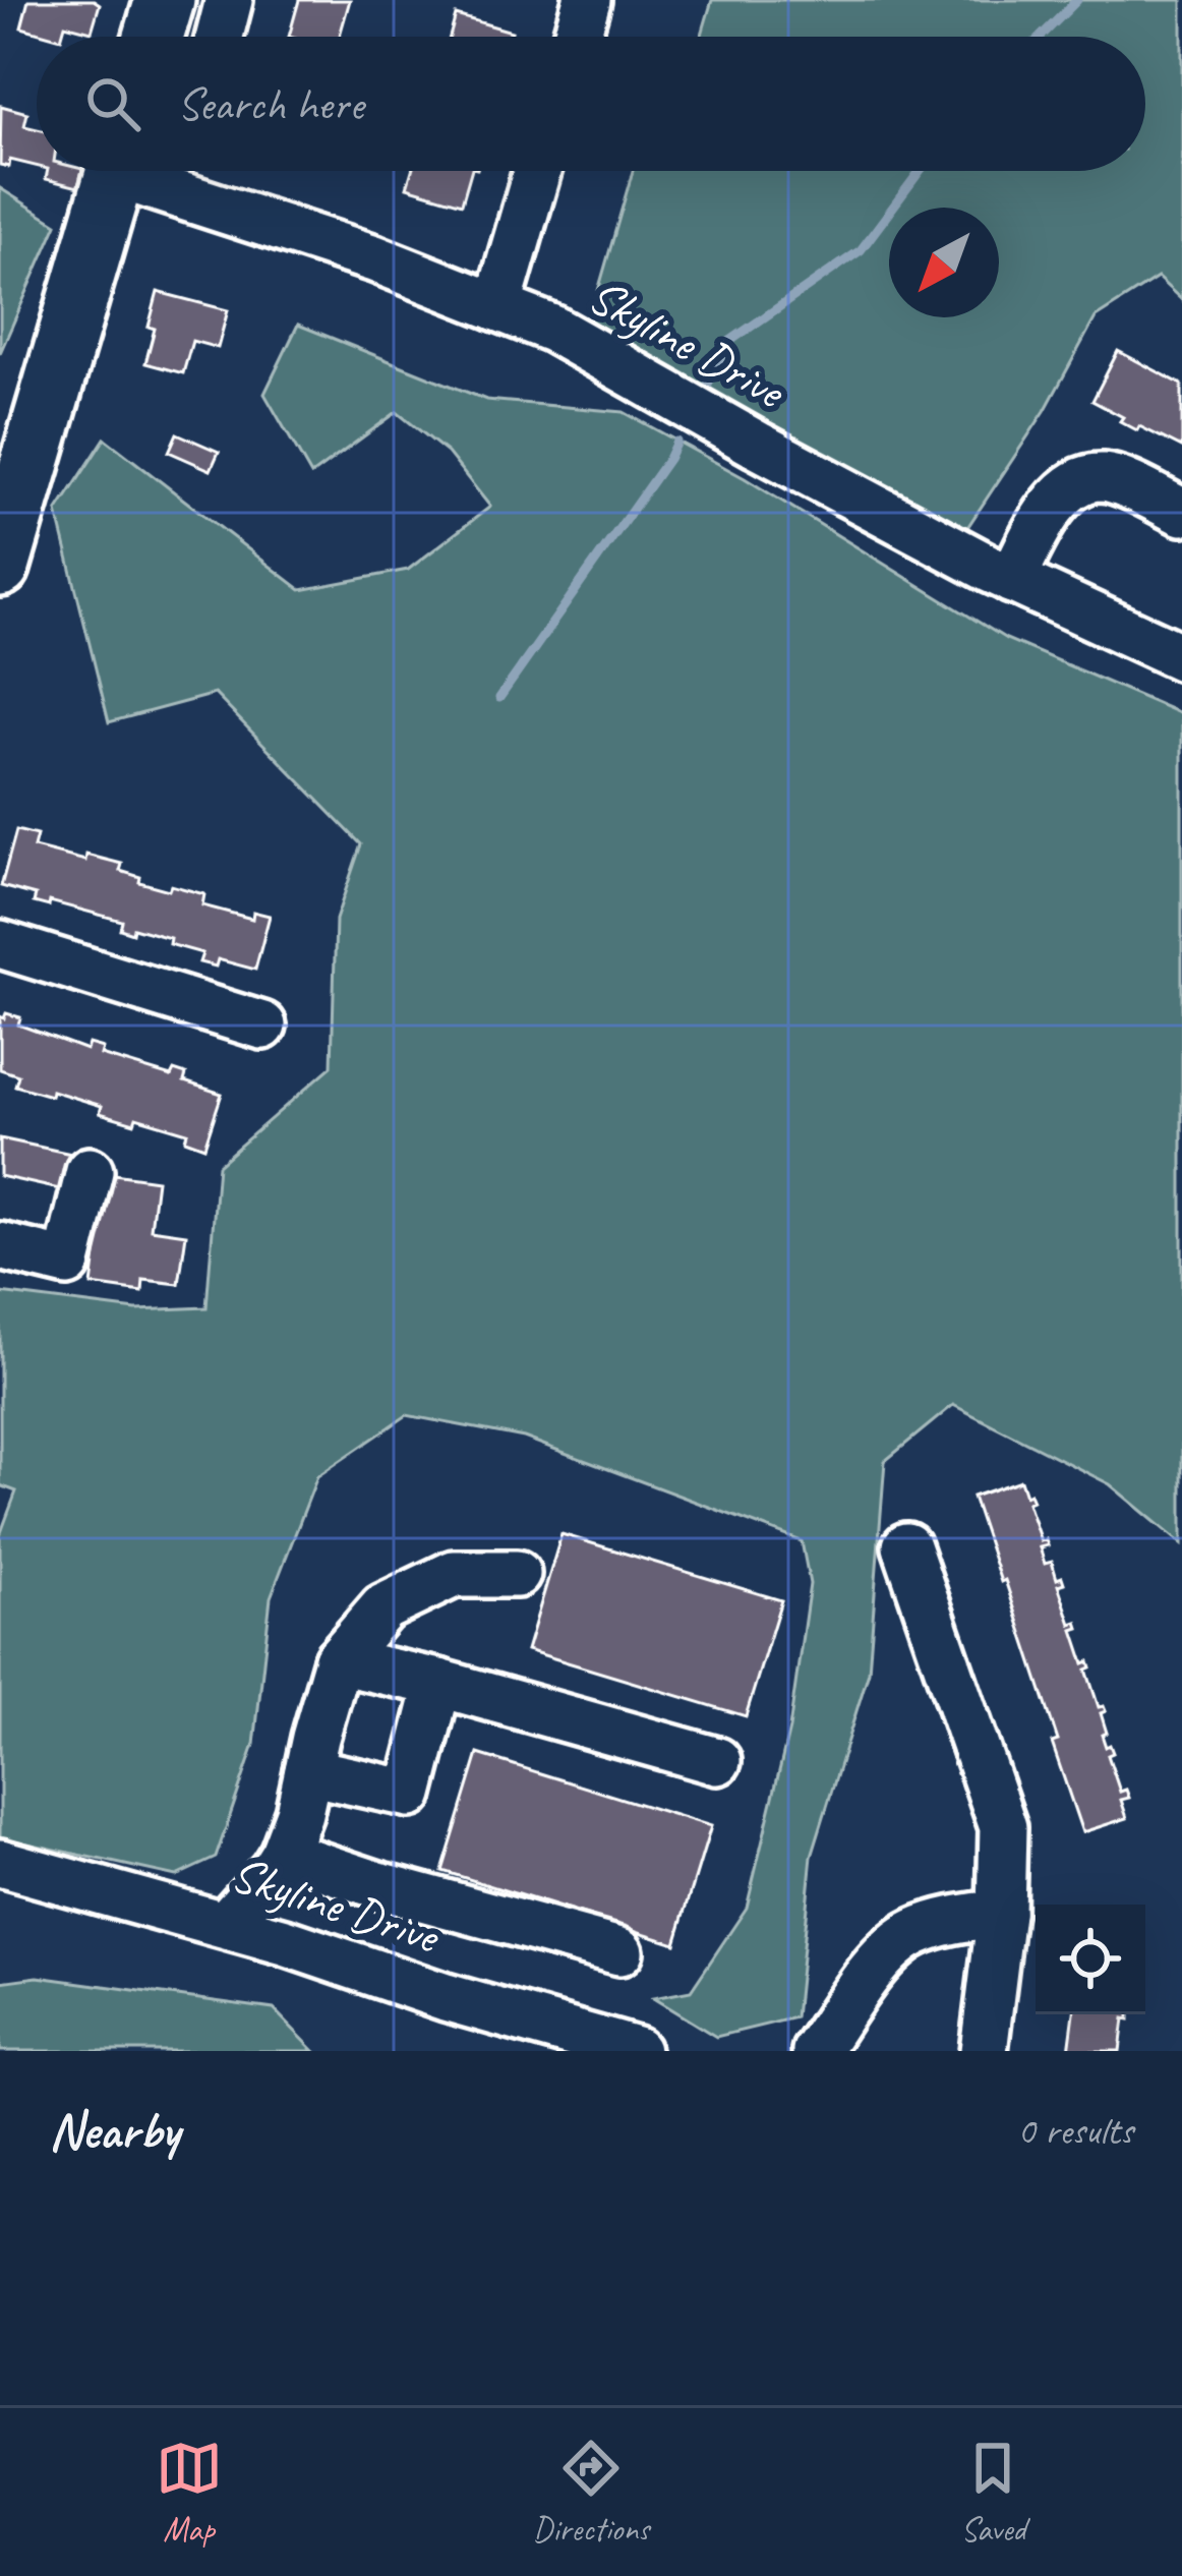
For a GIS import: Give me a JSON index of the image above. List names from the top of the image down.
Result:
{
  "streets": {
    "street": ["Skyline Drive"]
  },
  "north": "bottom left",
  "page": {
    "search": "Search here",
    "heading": ["Nearby", "0 results"],
    "nav": ["Map", "Directions", "Saved"]
  }
}
